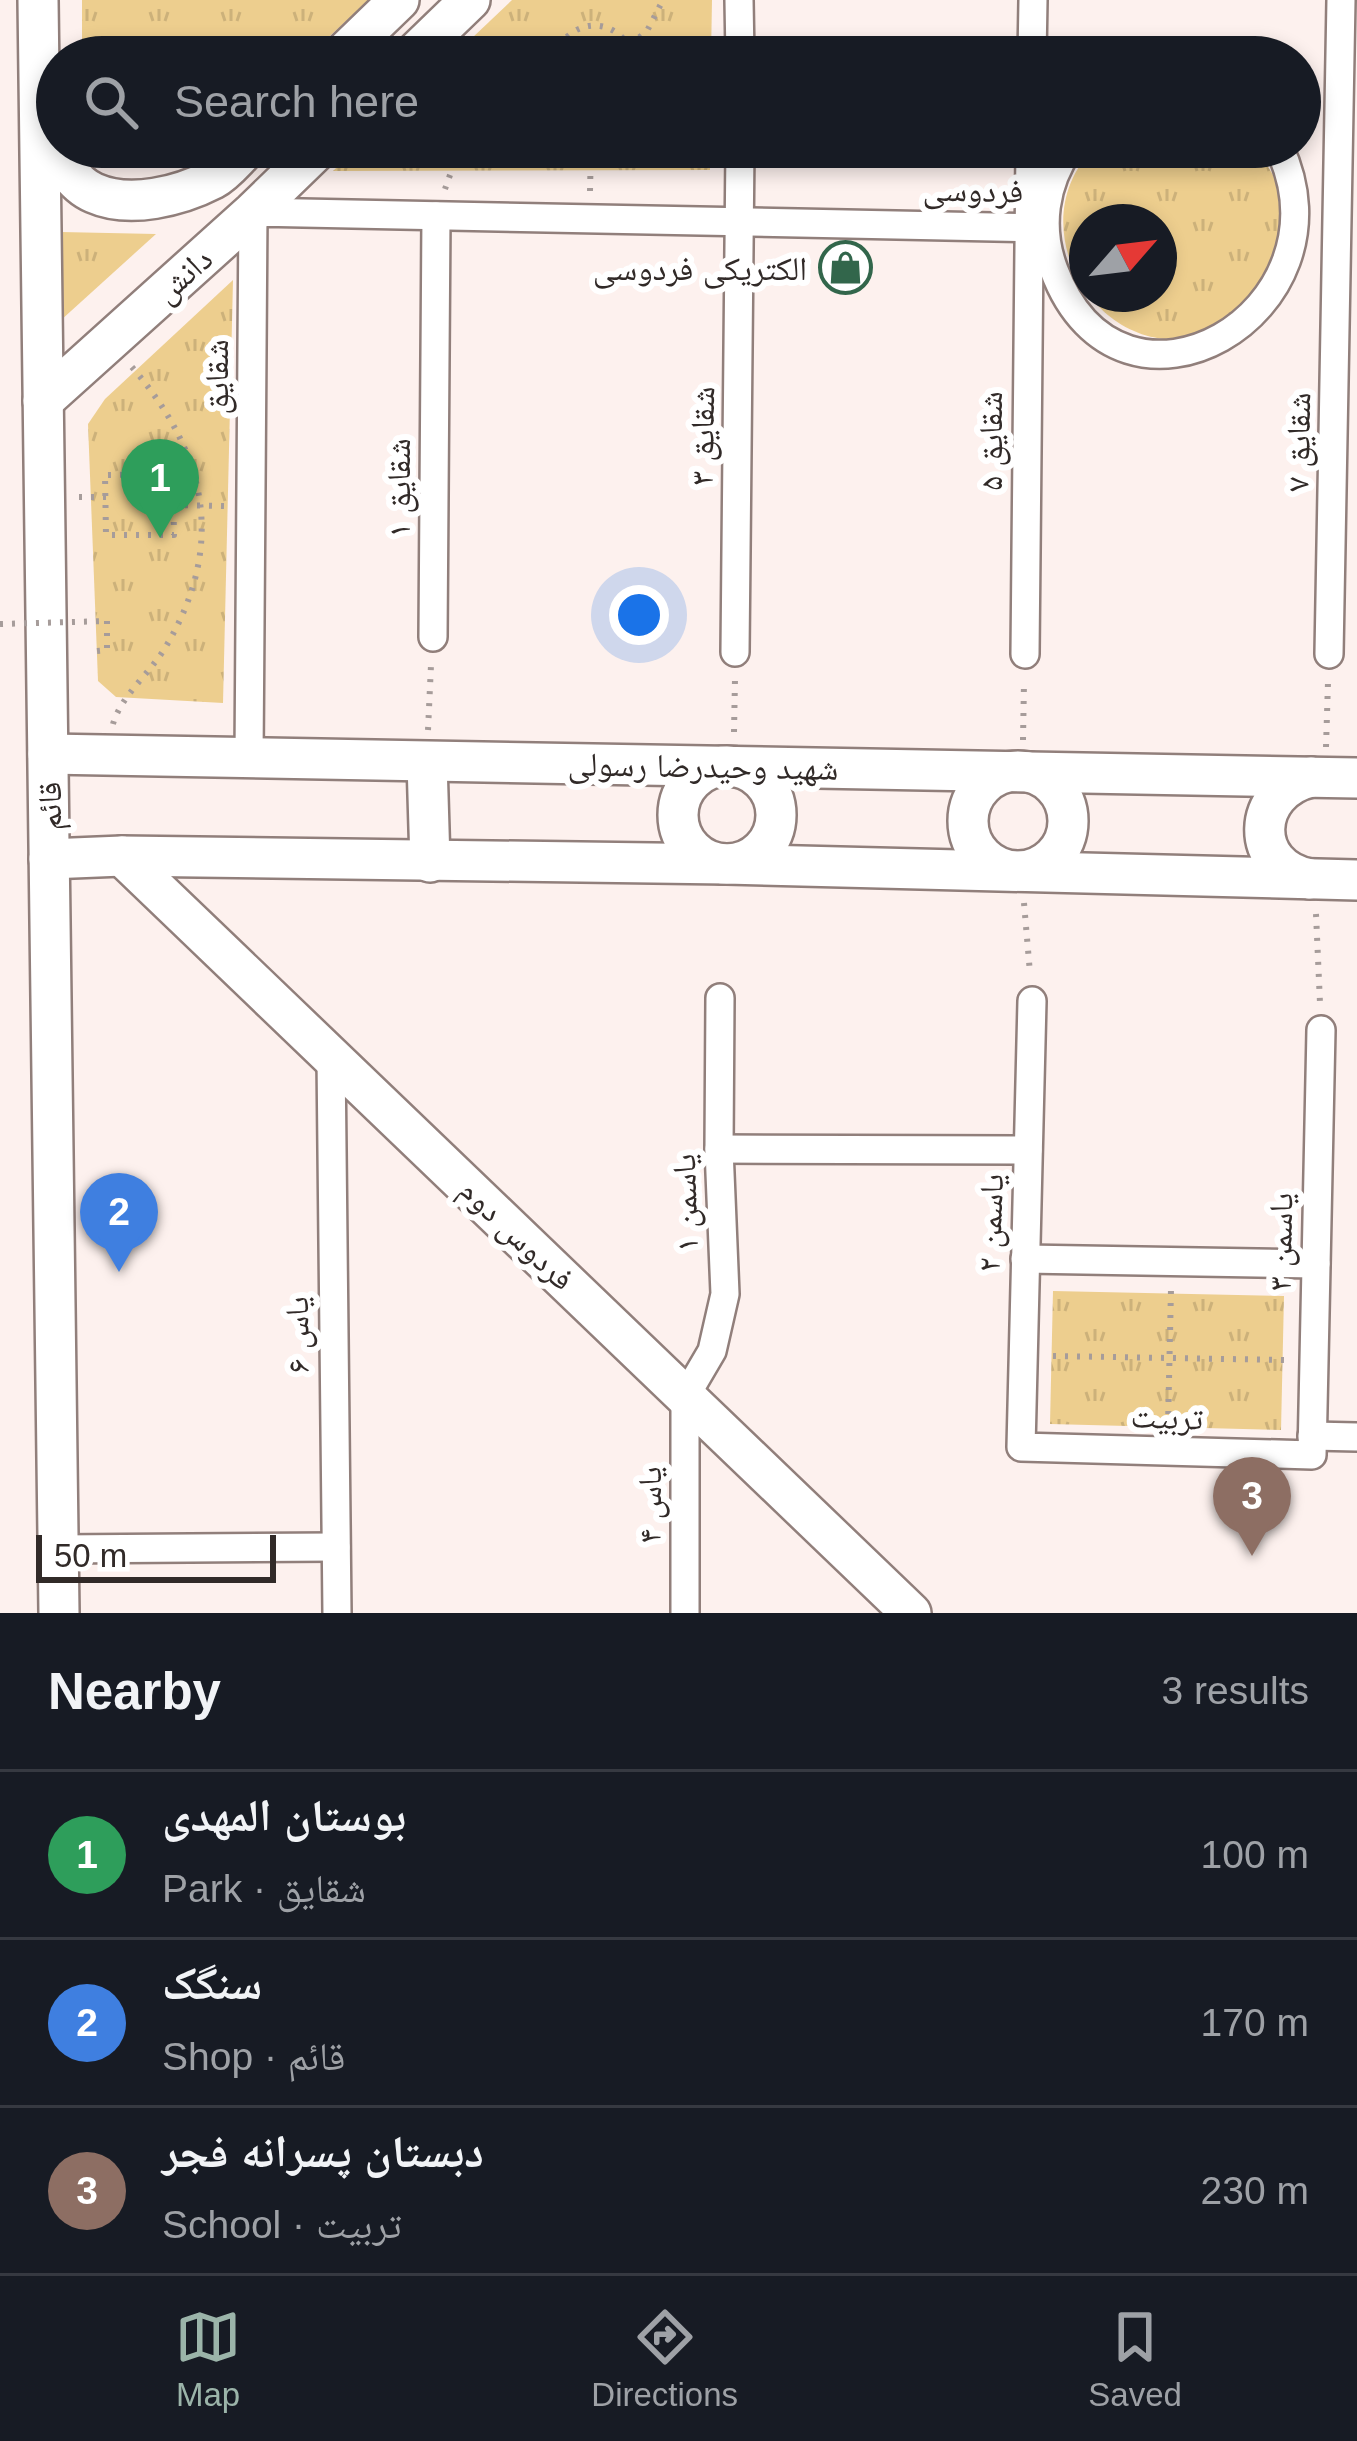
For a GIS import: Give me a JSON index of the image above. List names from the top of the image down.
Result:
{
  "streets": {
    "street": [
      "فردوسی",
      "دانش",
      "شقایق",
      "شقایق ۳",
      "شقایق ۵",
      "شقایق ۷",
      "شقایق ۱",
      "شهید وحیدرضا رسولی",
      "قائم",
      "یاسمن ۱",
      "یاسمن ۲",
      "فردوس دوم",
      "یاسمن ۳",
      "یاس ۶",
      "تربیت",
      "یاس ۴"
    ]
  },
  "crossings": [
    ["فردوسی", "دانش"],
    ["فردوسی", "شقایق"],
    ["فردوسی", "شقایق ۳"],
    ["فردوسی", "شقایق ۵"],
    ["فردوسی", "شقایق ۱"],
    ["دانش", "شقایق"],
    ["دانش", "قائم"],
    ["شقایق", "شهید وحیدرضا رسولی"],
    ["شهید وحیدرضا رسولی", "قائم"],
    ["یاسمن ۱", "فردوس دوم"],
    ["یاسمن ۱", "یاس ۴"],
    ["یاسمن ۲", "تربیت"],
    ["فردوس دوم", "یاس ۶"],
    ["فردوس دوم", "یاس ۴"],
    ["یاسمن ۳", "تربیت"]
  ],
  "places": {
    "shop": ["الکتریکی فردوسی"]
  },
  "scale_bar": "50 m",
  "north": "top right",
  "page": {
    "search": "Search here",
    "pins": ["1", "2", "3"],
    "scale": "50 m",
    "heading": ["Nearby", "3 results"],
    "list": [
      {
        "mark": "1",
        "name": "بوستان المهدی",
        "note": "Park · شقایق",
        "value": "100 m"
      },
      {
        "mark": "2",
        "name": "سنگک",
        "note": "Shop · قائم",
        "value": "170 m"
      },
      {
        "mark": "3",
        "name": "دبستان پسرانه فجر",
        "note": "School · تربیت",
        "value": "230 m"
      }
    ],
    "nav": ["Map", "Directions", "Saved"]
  }
}
